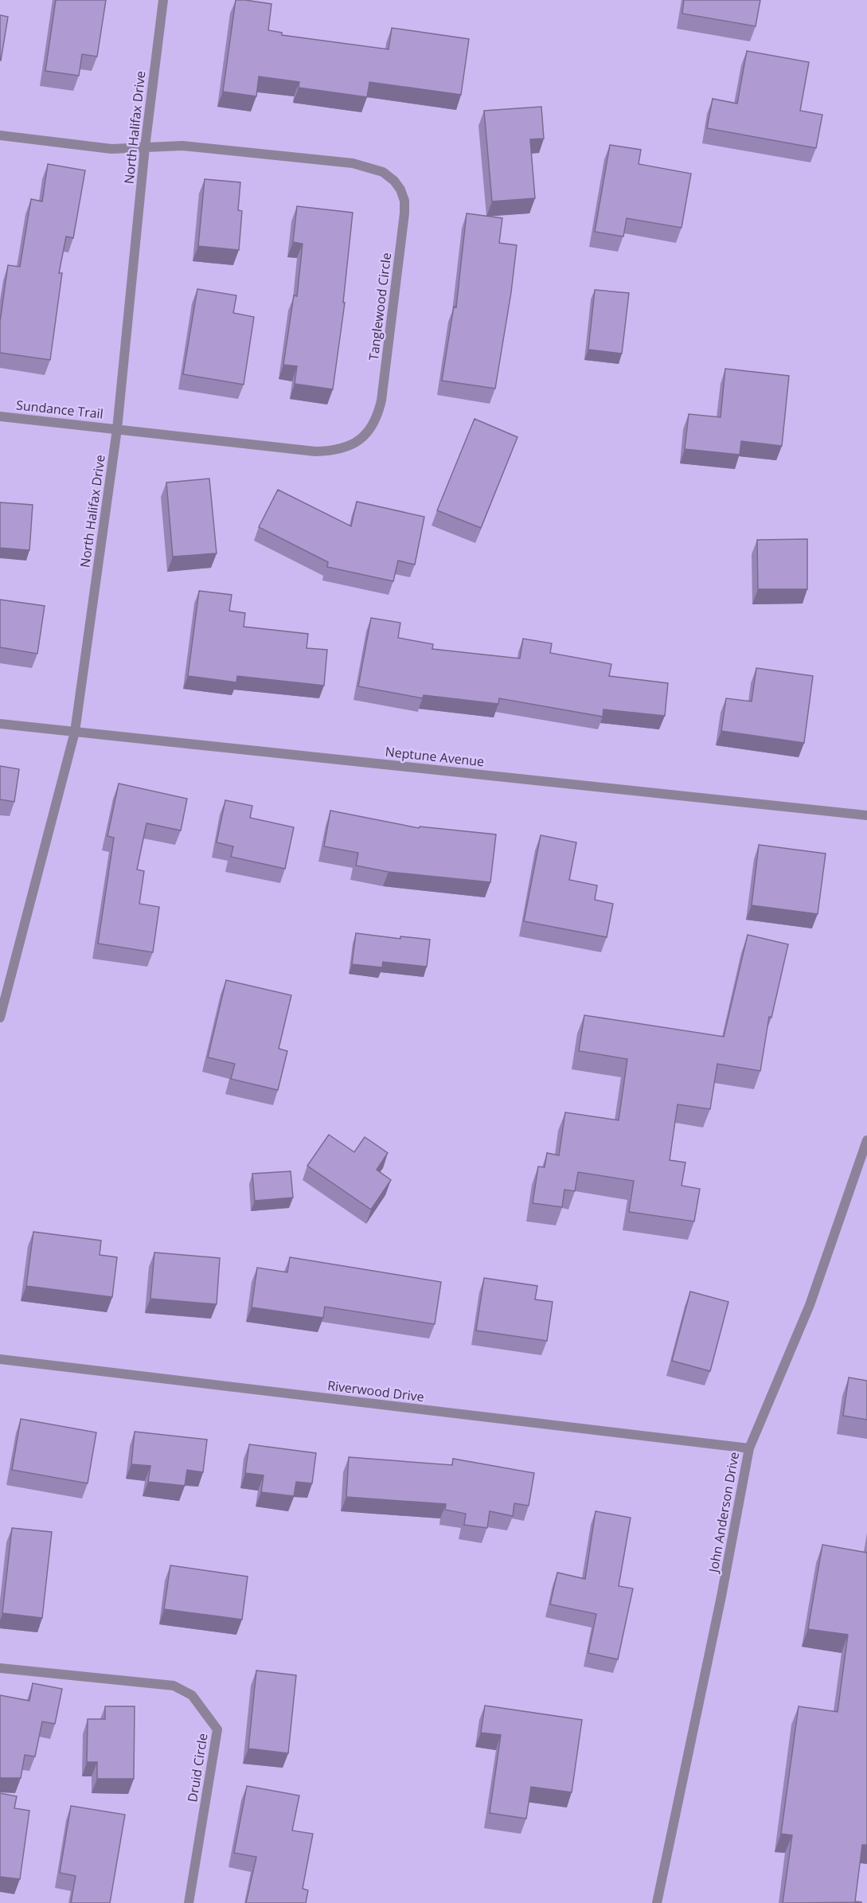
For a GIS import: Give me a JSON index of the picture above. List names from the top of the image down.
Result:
{
  "streets": {
    "street": [
      "North Halifax Drive",
      "Tanglewood Circle",
      "Sundance Trail",
      "Neptune Avenue",
      "Riverwood Drive",
      "John Anderson Drive",
      "Druid Circle"
    ]
  },
  "crossings": [
    ["North Halifax Drive", "Tanglewood Circle"],
    ["North Halifax Drive", "Sundance Trail"],
    ["North Halifax Drive", "Neptune Avenue"],
    ["Tanglewood Circle", "Sundance Trail"],
    ["Riverwood Drive", "John Anderson Drive"]
  ]
}
